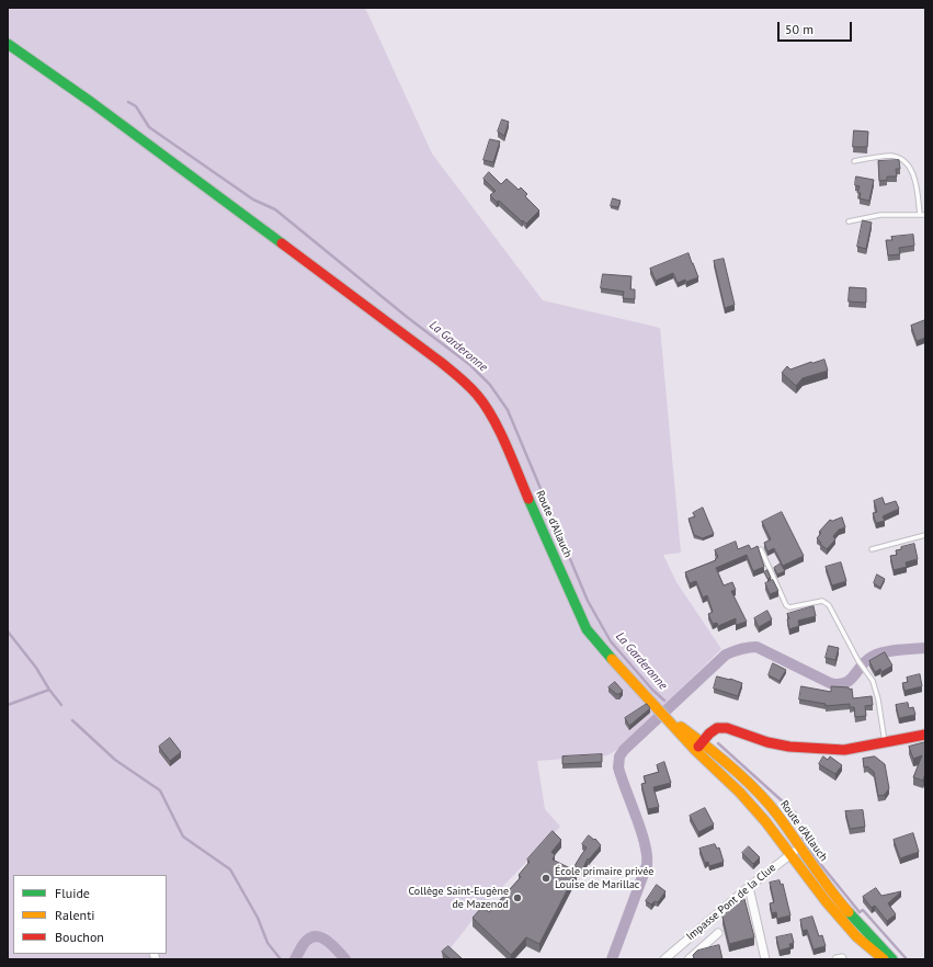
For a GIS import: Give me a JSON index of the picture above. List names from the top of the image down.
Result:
{
  "streets": {
    "main road": ["Route d'Allauch"],
    "street": ["Impasse Pont de la Clue"]
  },
  "crossings": [
    ["Route d'Allauch", "Impasse Pont de la Clue"]
  ],
  "water": ["La Garderonne"],
  "places": ["École primaire privée Louise de Marillac", "Collège Saint-Eugène de Mazenod"],
  "legend": ["Fluide", "Ralenti", "Bouchon"],
  "scale_bar": "50 m"
}
